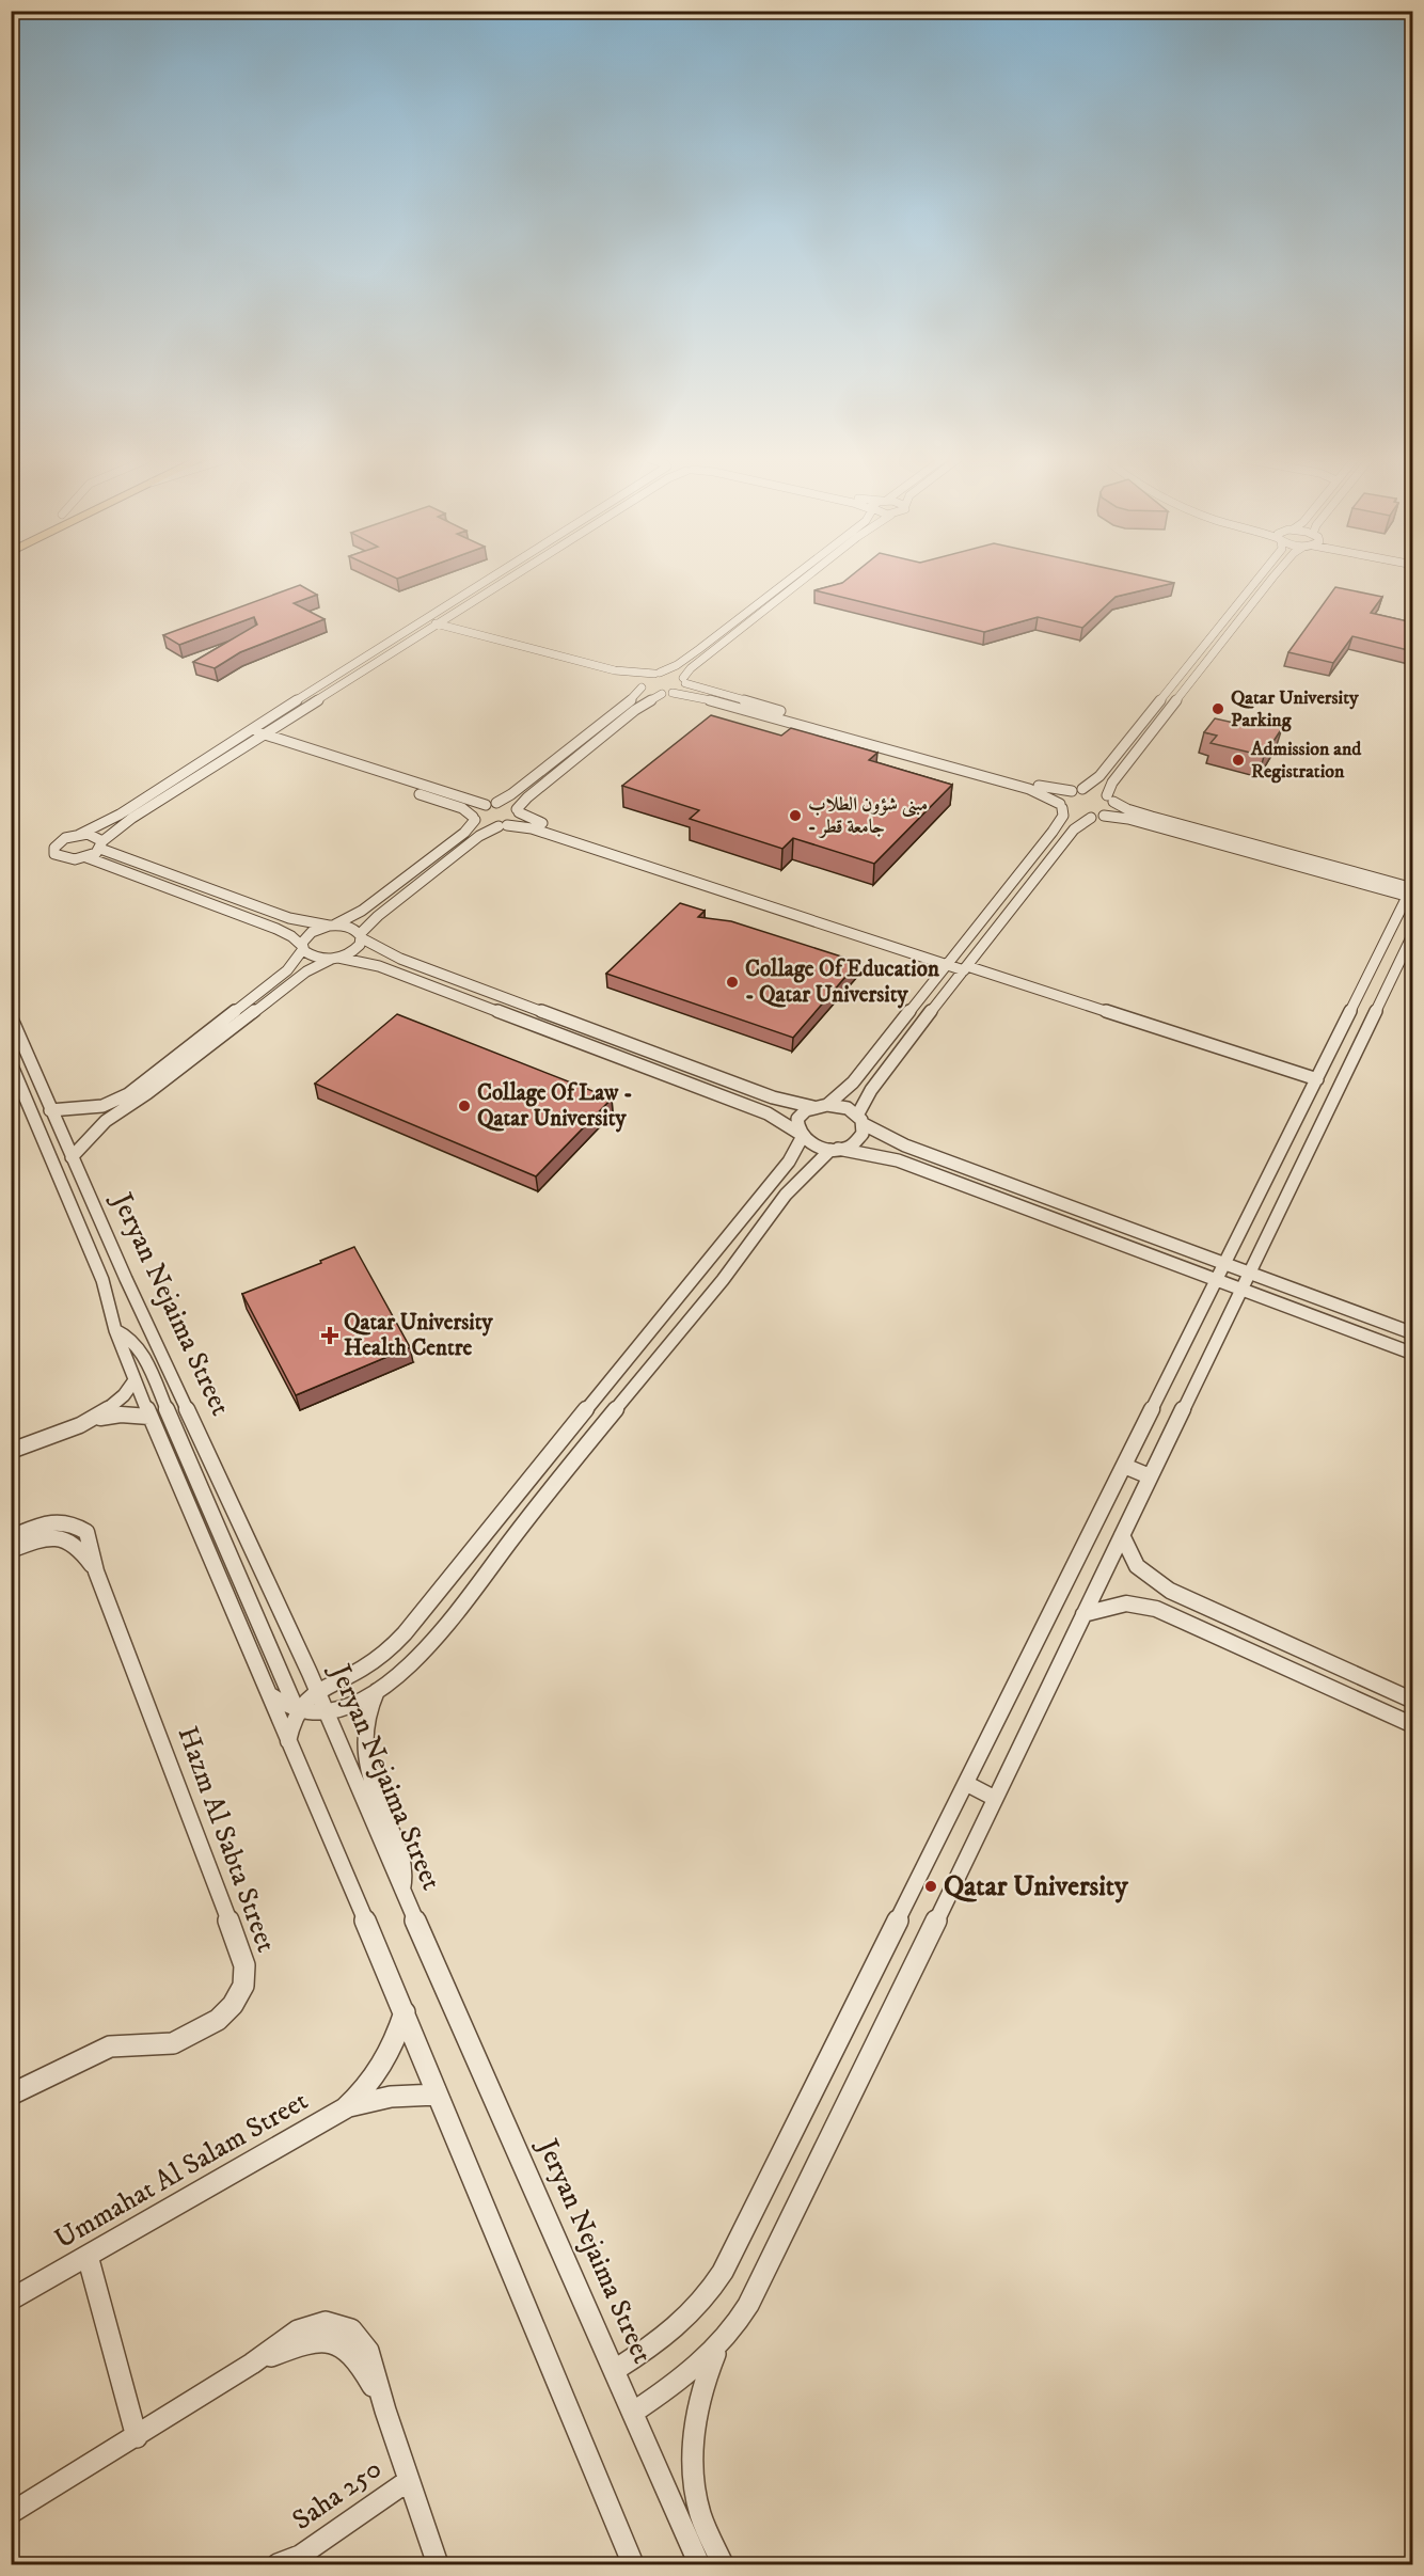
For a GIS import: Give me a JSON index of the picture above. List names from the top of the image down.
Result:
{
  "streets": {
    "street": [
      "Jeryan Nejaima Street",
      "Hazm Al Sabta Street",
      "Ummahat Al Salam Street",
      "Saha 250"
    ]
  },
  "crossings": [
    ["Jeryan Nejaima Street", "Ummahat Al Salam Street"]
  ],
  "places": {
    "other": [
      "Qatar University Parking",
      "Admission and Registration",
      "مبنى شؤون الطلاب - جامعة قطر",
      "Collage Of Education - Qatar University",
      "Collage Of Law - Qatar University",
      "Qatar University"
    ],
    "health": ["Qatar University Health Centre"]
  }
}
